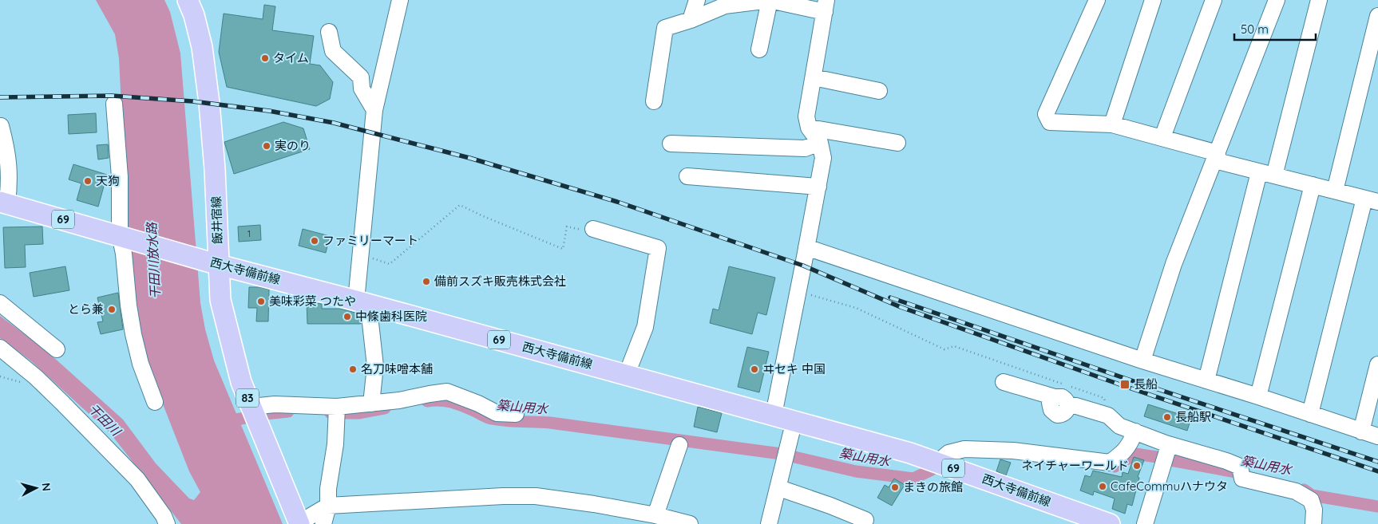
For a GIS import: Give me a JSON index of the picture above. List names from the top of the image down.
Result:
{
  "streets": {
    "main road": [
      "69",
      "飯井宿線",
      "西大寺備前線",
      "83"
    ]
  },
  "crossings": [
    ["飯井宿線", "西大寺備前線"]
  ],
  "water": ["干田川放水路", "築山用水", "干田川"],
  "places": {
    "other": [
      "タイム",
      "実のり",
      "天狗",
      "ファミリーマート",
      "備前スズキ販売株式会社",
      "美味彩菜 つたや",
      "とら兼",
      "中條歯科医院",
      "名刀味噌本舗",
      "ヰセキ 中国",
      "長船駅",
      "ネイチャーワールド",
      "CafeCommuハナウタ",
      "まきの旅館"
    ],
    "transit": ["長船"]
  },
  "house_numbers": ["1"],
  "scale_bar": "50 m",
  "north": "right"
}
